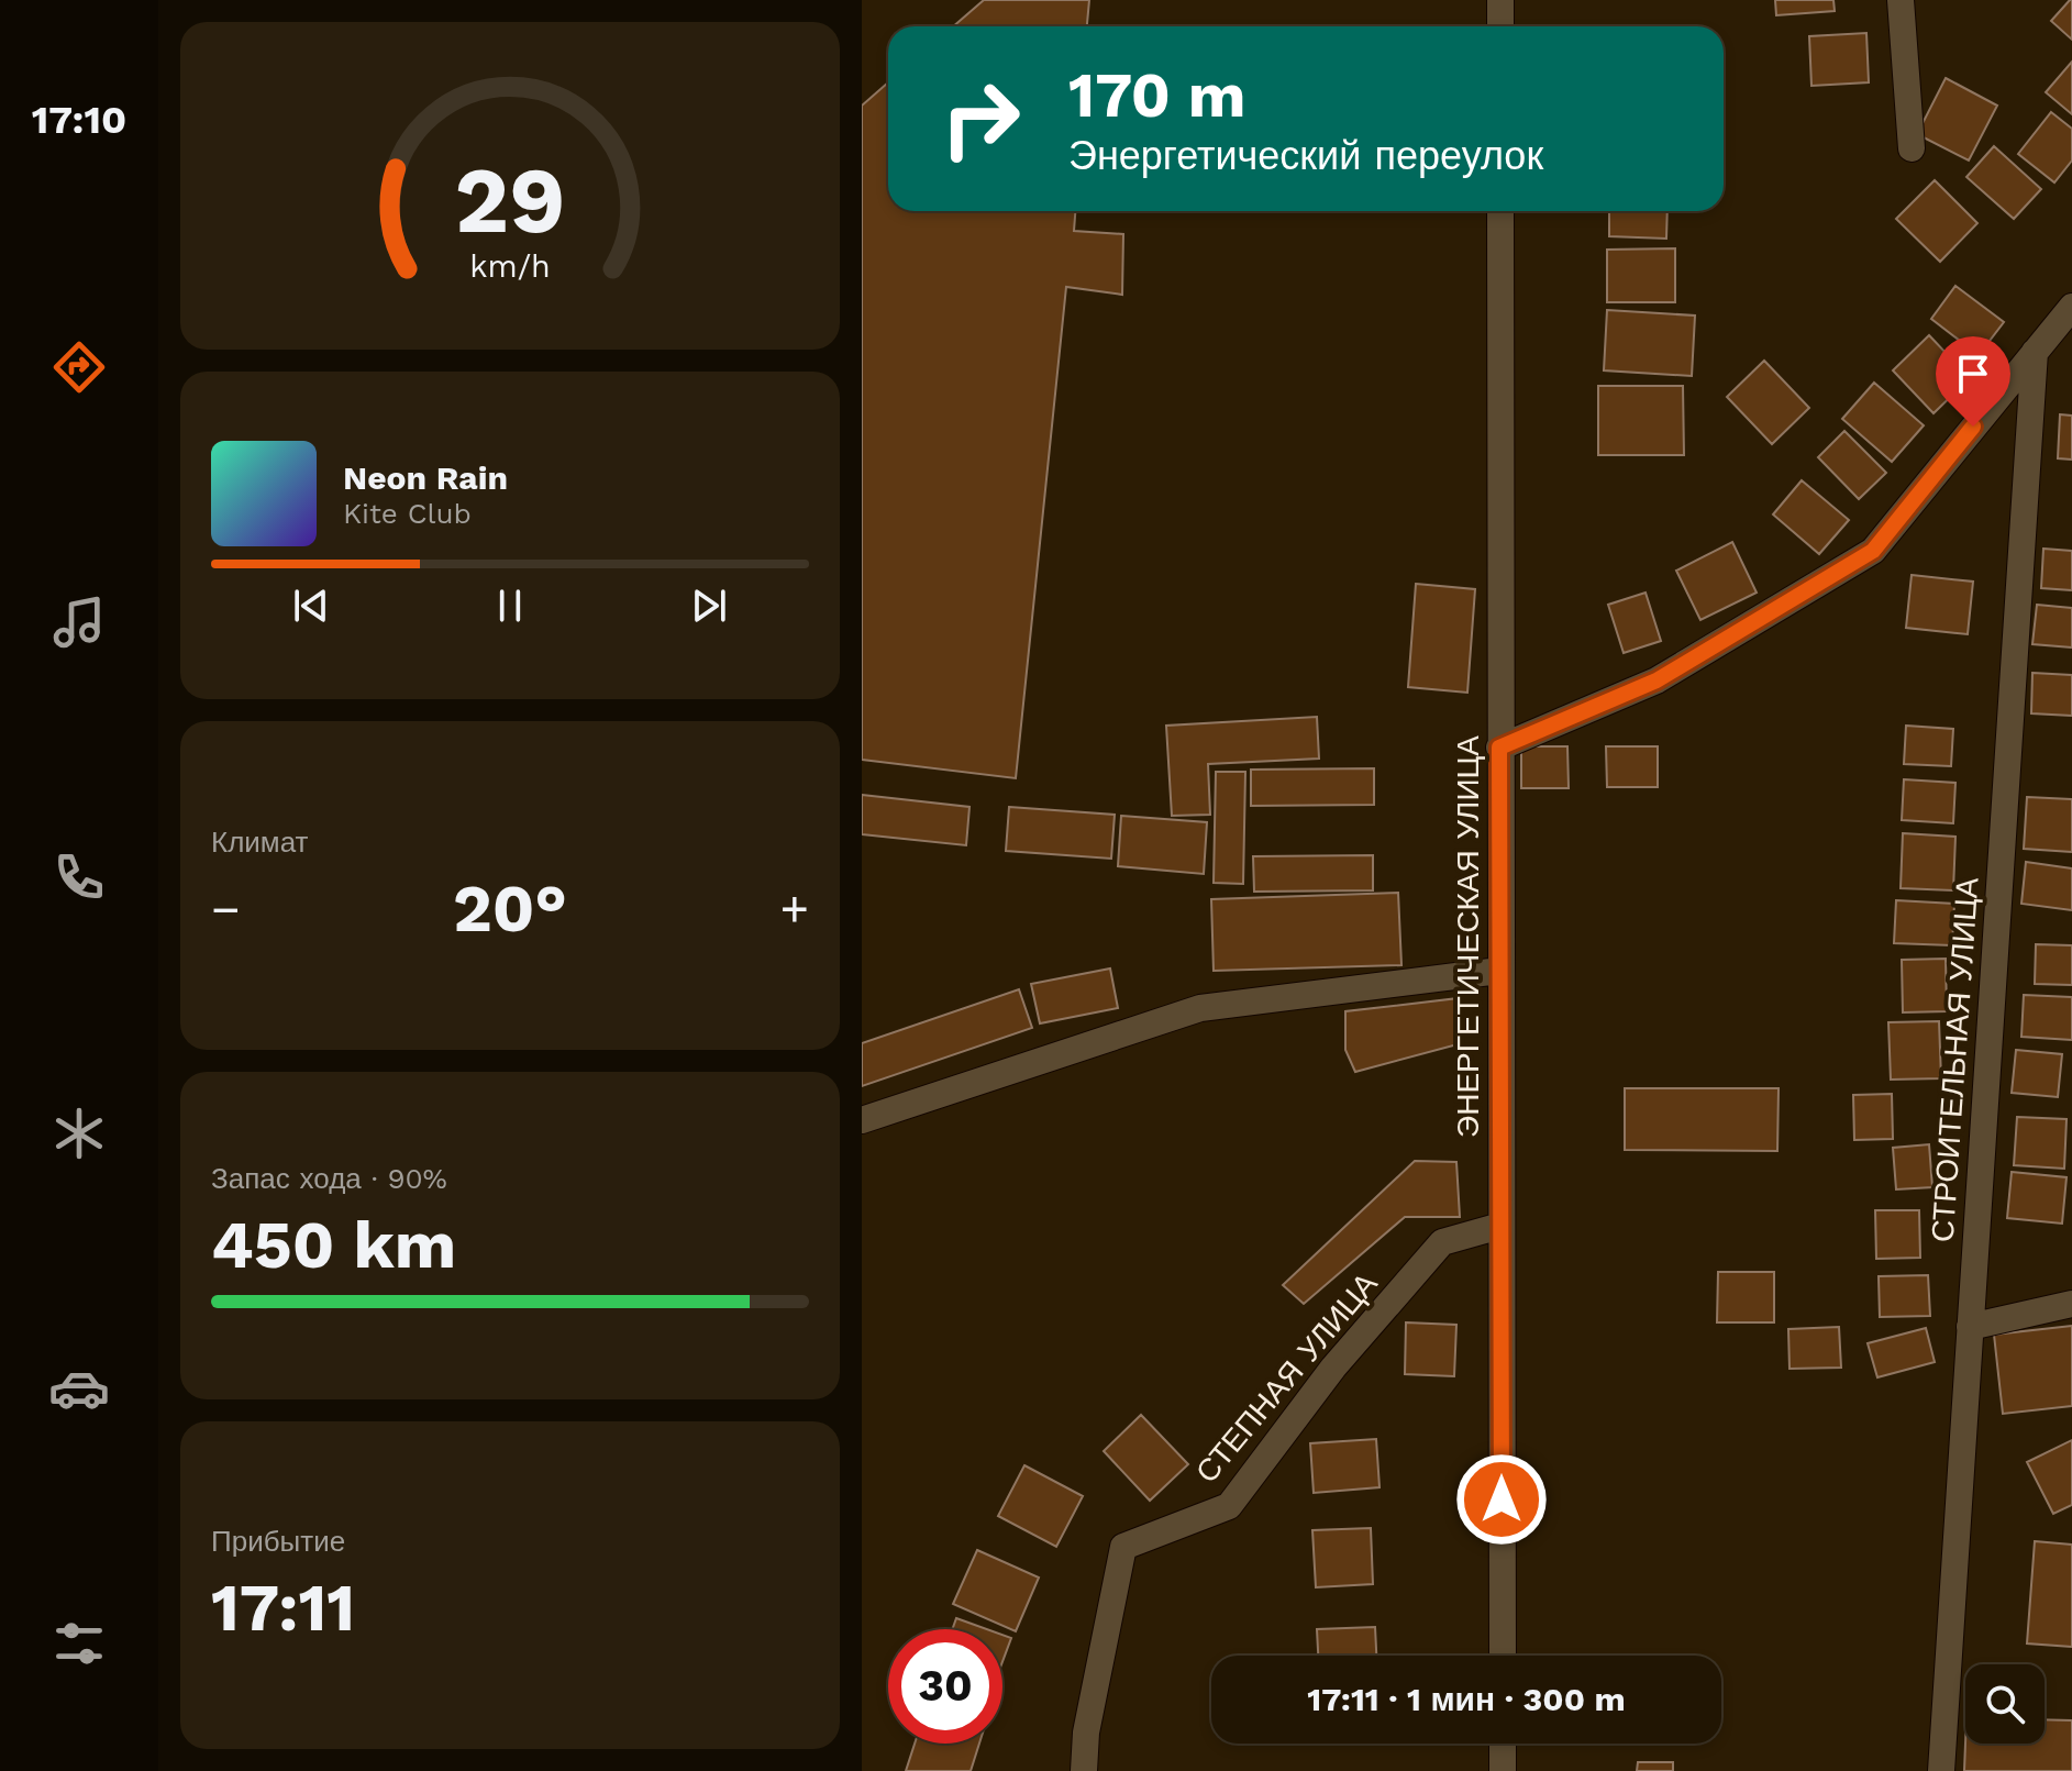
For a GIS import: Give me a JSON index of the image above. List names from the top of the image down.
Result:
{
  "streets": {
    "street": ["ЭНЕРГЕТИЧЕСКАЯ УЛИЦА", "СТРОИТЕЛЬНАЯ УЛИЦА", "СТЕПНАЯ УЛИЦА"]
  },
  "crossings": [
    ["ЭНЕРГЕТИЧЕСКАЯ УЛИЦА", "СТЕПНАЯ УЛИЦА"]
  ],
  "page": {
    "tabs": "17:10",
    "turn": ["170 m", "Энергетический переулок"],
    "song": ["Neon Rain", "Kite Club"],
    "tile": [
      "Климат",
      ["Запас хода · 90%", "450 km"],
      ["Прибытие", "17:11"]
    ],
    "heat": ["−", "20°", "+"],
    "limit": "30",
    "trip": "17:11 · 1 мин · 300 m",
    "gauge": ["29", "km/h"]
  }
}
